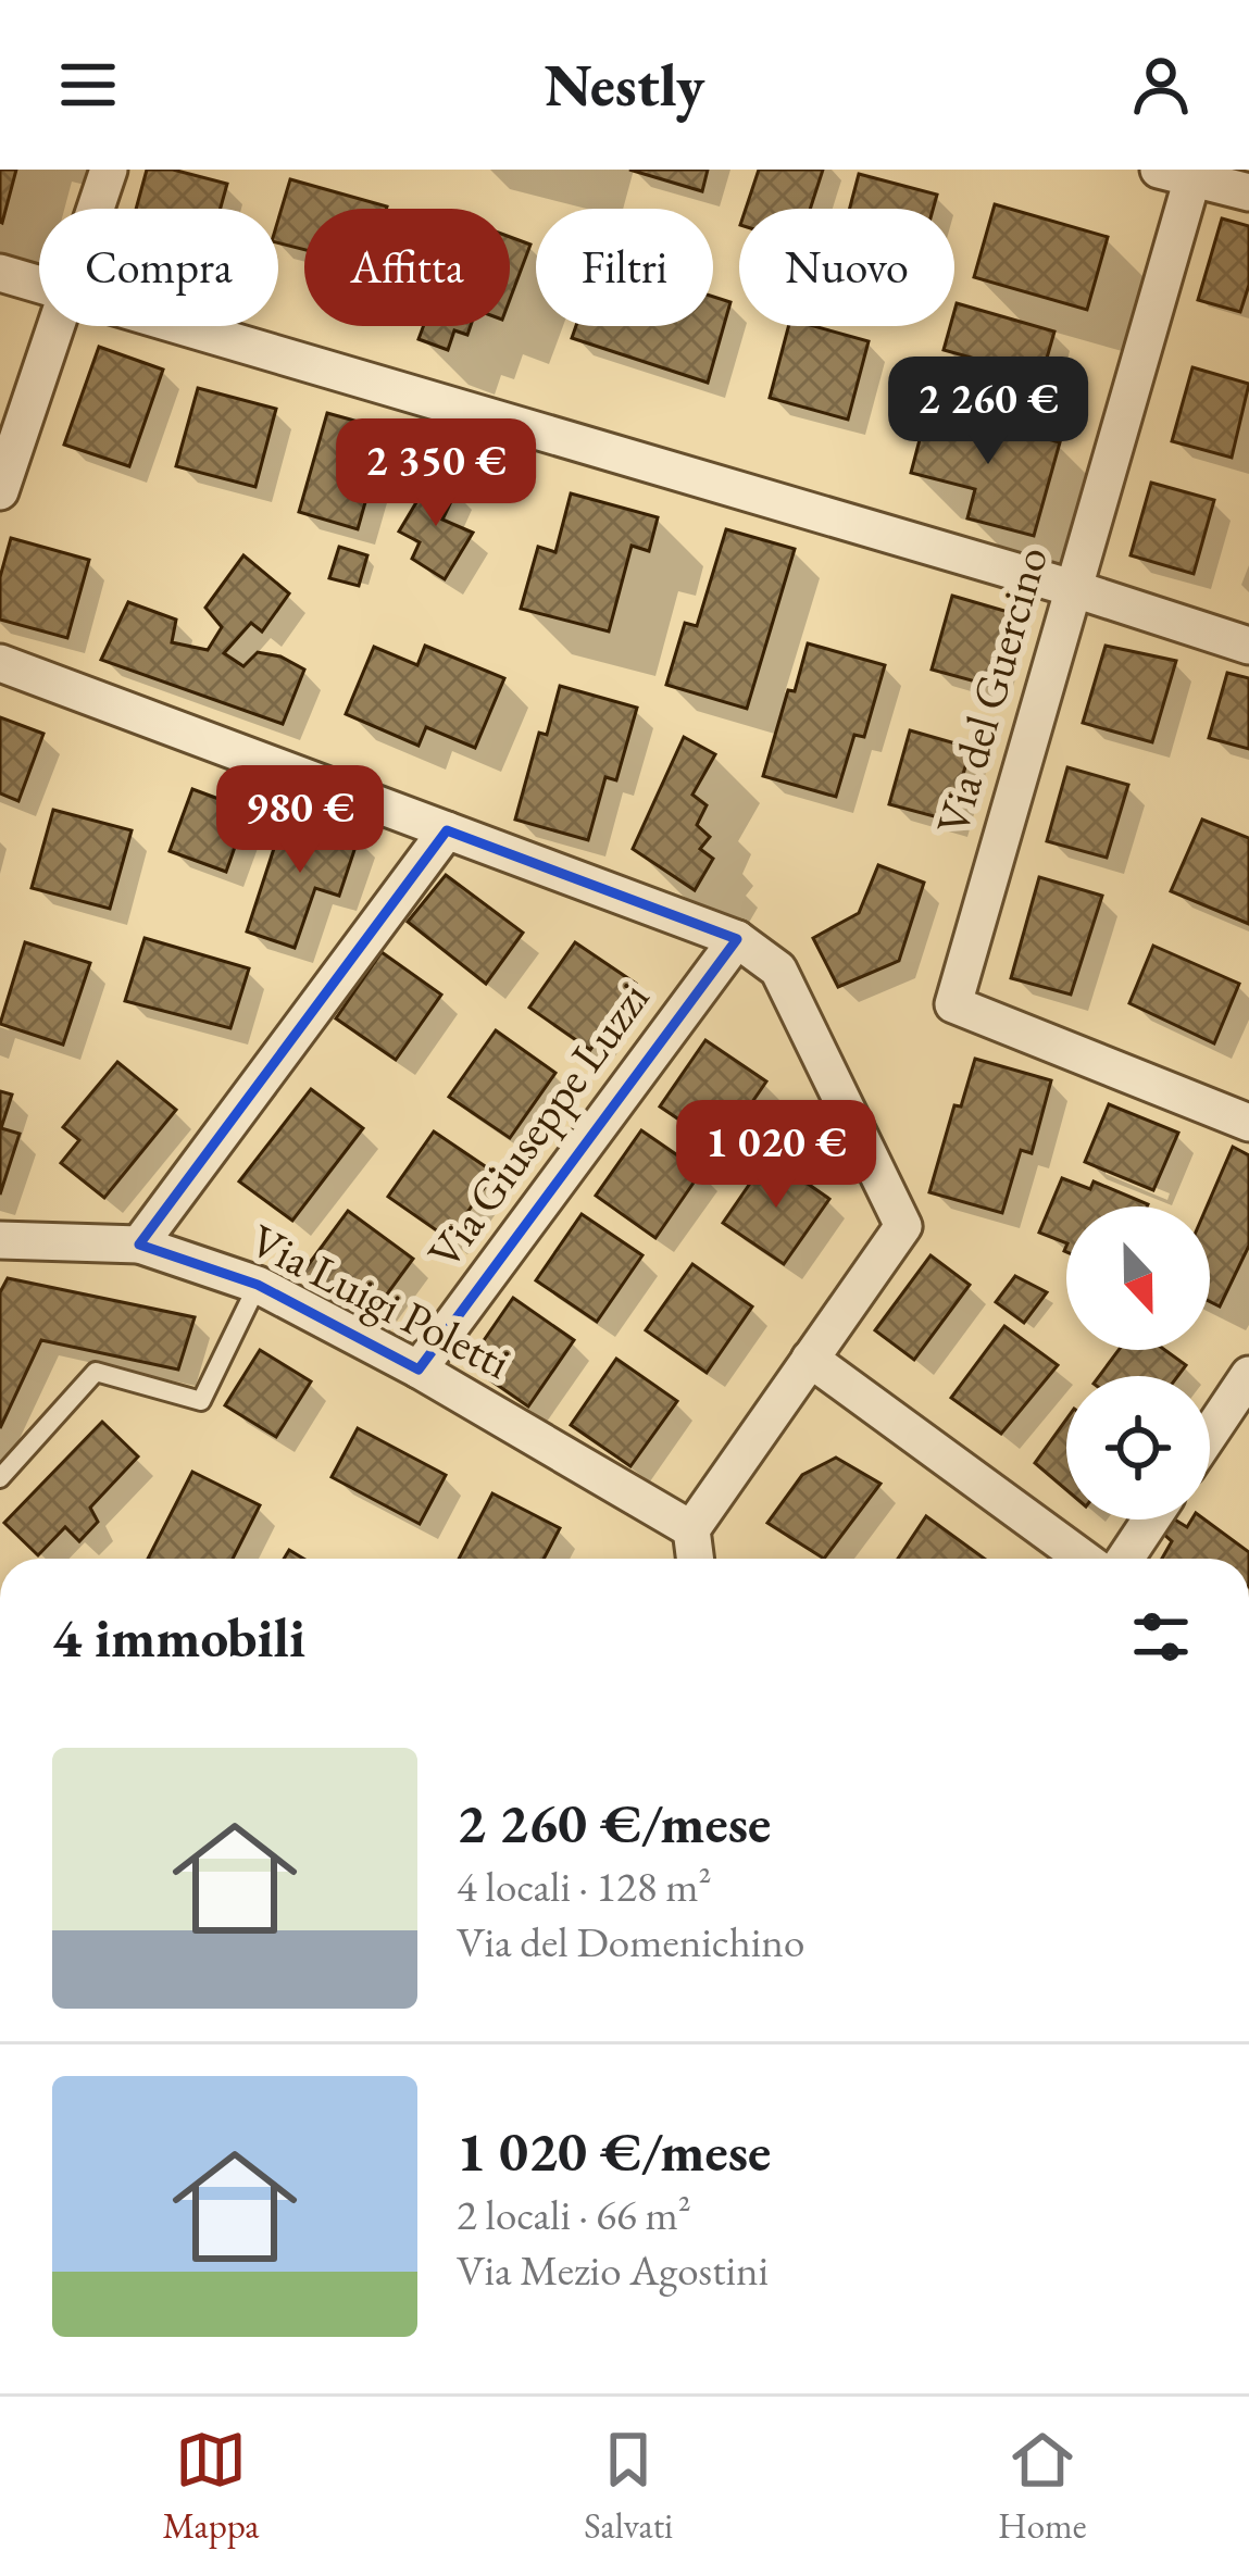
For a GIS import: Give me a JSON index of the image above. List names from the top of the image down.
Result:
{
  "streets": {
    "street": ["Via del Guercino", "Via Giuseppe Luzzi", "Via Luigi Poletti"]
  },
  "crossings": [
    ["Via Giuseppe Luzzi", "Via Luigi Poletti"]
  ],
  "north": "bottom",
  "page": {
    "header": "Nestly",
    "chip": [
      "Compra",
      "Affitta",
      "Filtri",
      "Nuovo"
    ],
    "price": [
      "2 260 €",
      "2 350 €",
      "980 €",
      "1 020 €"
    ],
    "heading": "4 immobili",
    "list": [
      {
        "name": "2 260 €/mese",
        "note": "4 locali · 128 m² · Via del Domenichino"
      },
      {
        "name": "1 020 €/mese",
        "note": "2 locali · 66 m² · Via Mezio Agostini"
      }
    ],
    "tabs": ["Mappa", "Salvati", "Home"]
  }
}
